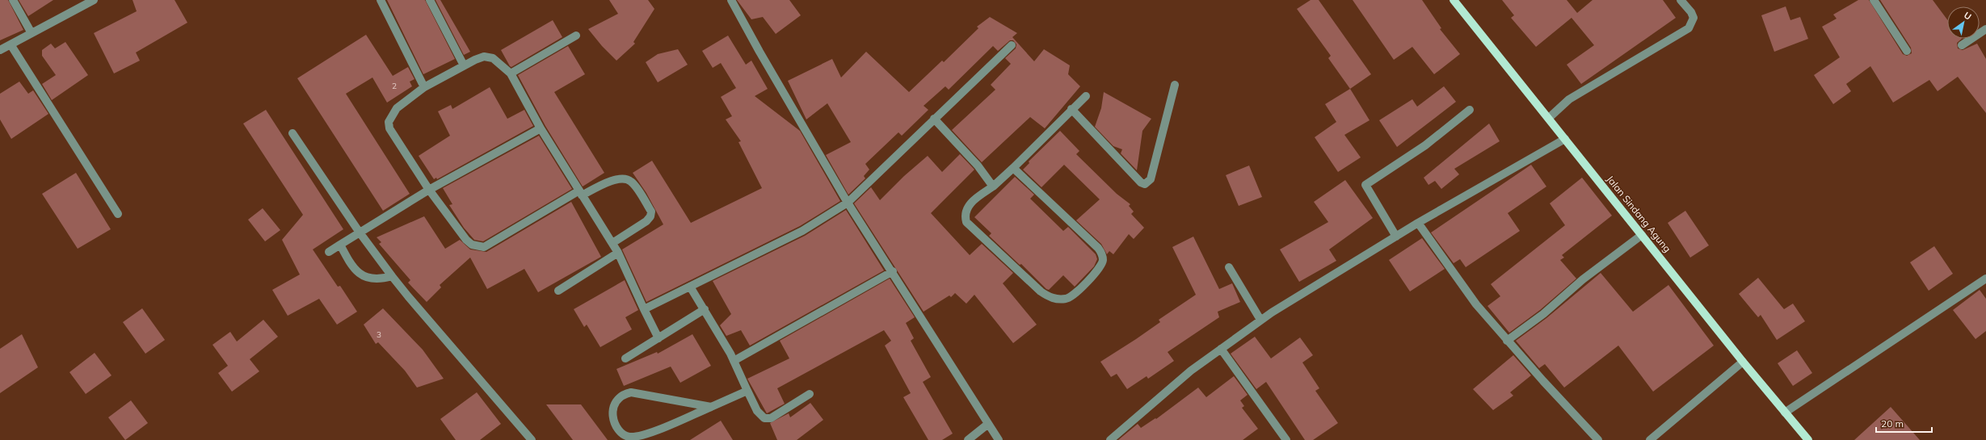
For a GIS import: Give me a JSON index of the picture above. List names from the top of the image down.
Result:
{
  "streets": {
    "main road": ["Jalan Sindang Agung"]
  },
  "house_numbers": ["2", "3"],
  "scale_bar": "20 m",
  "north": "top right"
}
